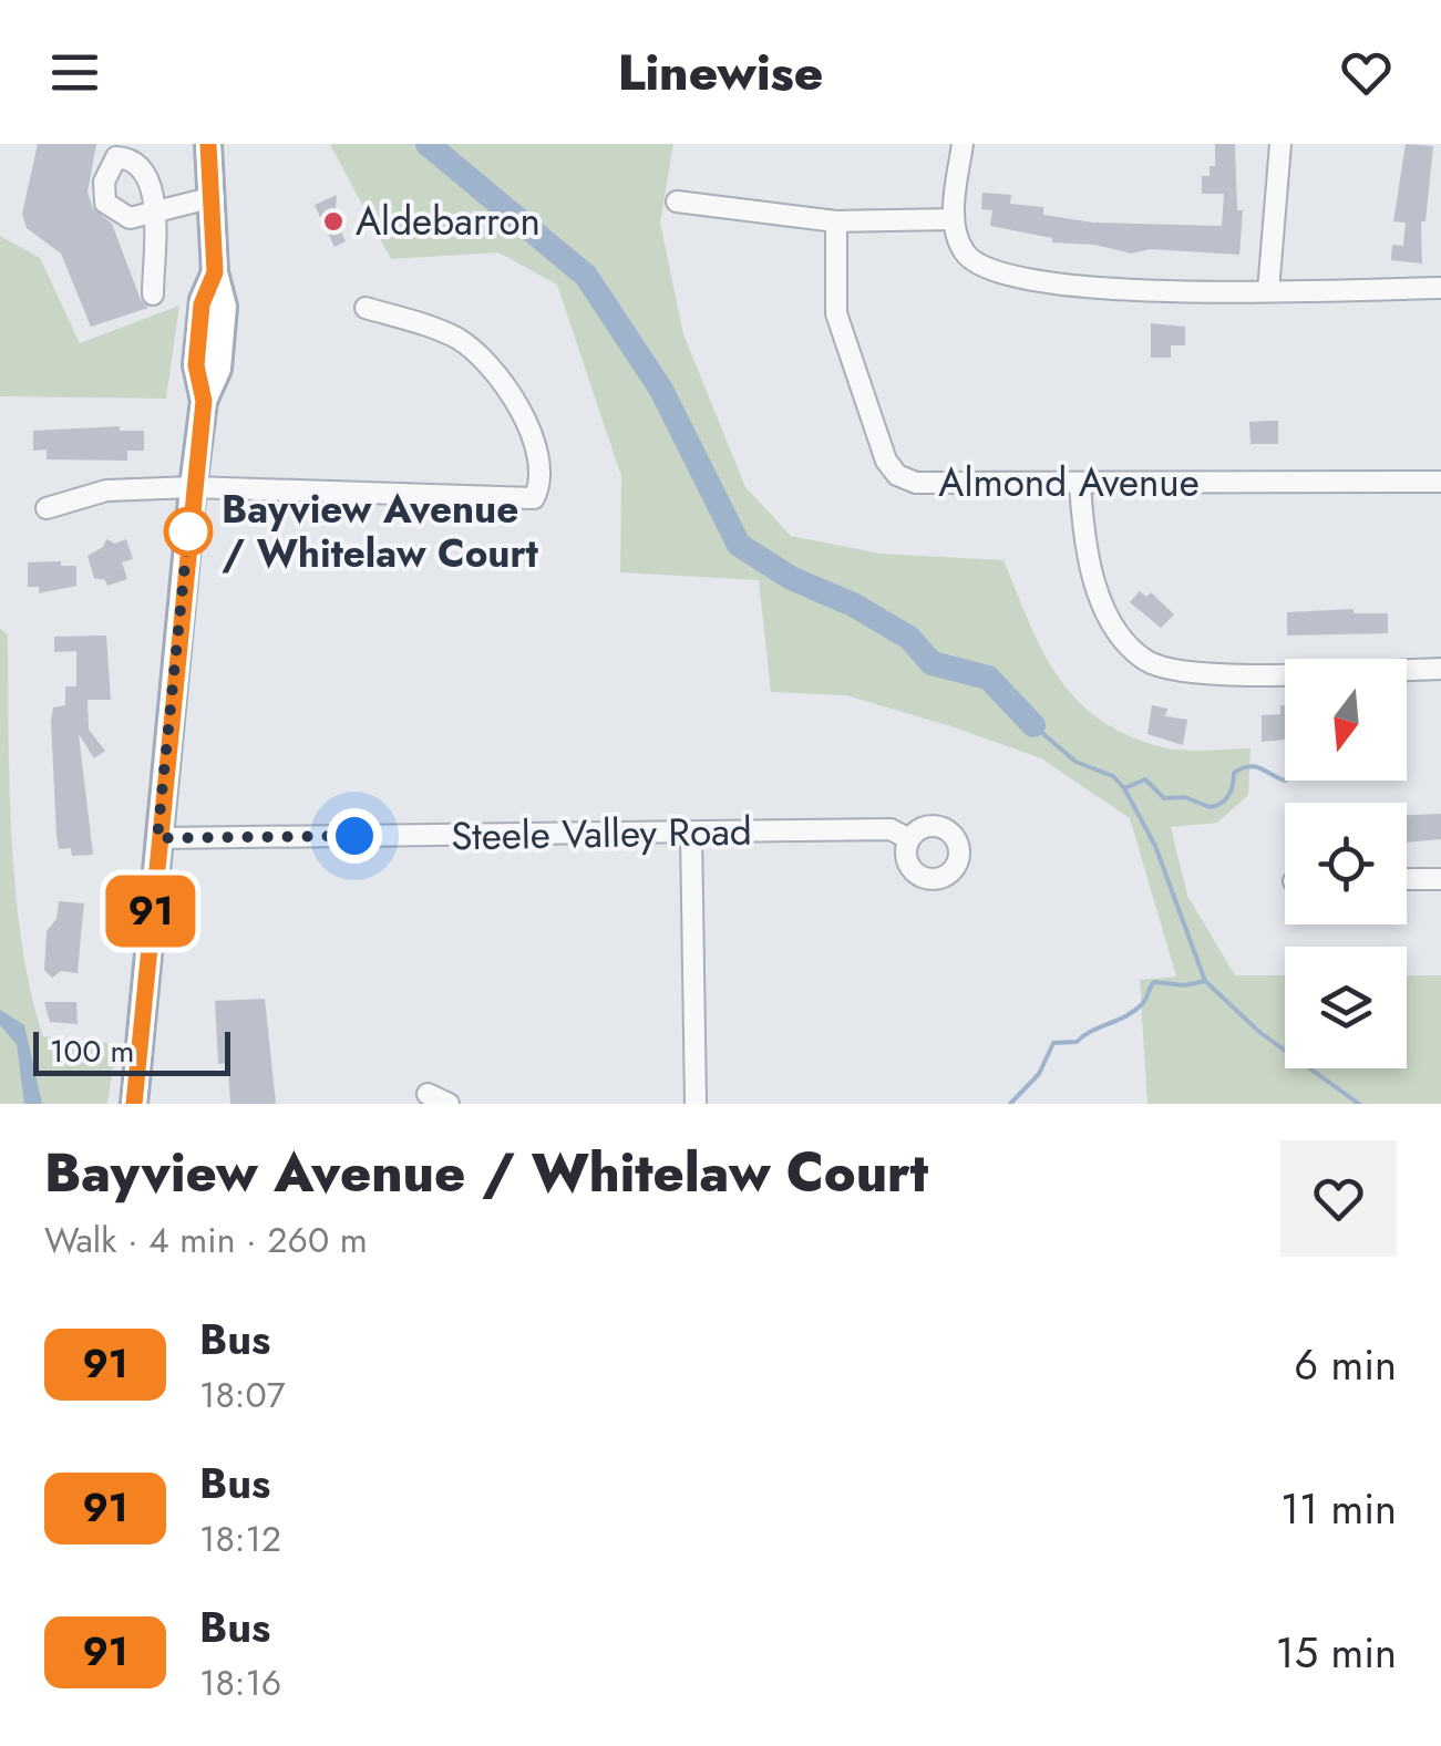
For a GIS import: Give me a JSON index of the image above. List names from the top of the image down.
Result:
{
  "streets": {
    "street": ["Almond Avenue", "Steele Valley Road"]
  },
  "places": ["Aldebarron", "Bayview Avenue / Whitelaw Court"],
  "lines": ["bus line 91"],
  "scale_bar": "100 m",
  "north": "bottom",
  "page": {
    "header": "Linewise",
    "on_map": "91",
    "scale": "100 m",
    "heading": ["Bayview Avenue / Whitelaw Court", "Walk · 4 min · 260 m"],
    "list": [
      {
        "mark": "91",
        "name": "Bus",
        "note": "18:07",
        "value": "6 min"
      },
      {
        "mark": "91",
        "name": "Bus",
        "note": "18:12",
        "value": "11 min"
      },
      {
        "mark": "91",
        "name": "Bus",
        "note": "18:16",
        "value": "15 min"
      }
    ]
  }
}
